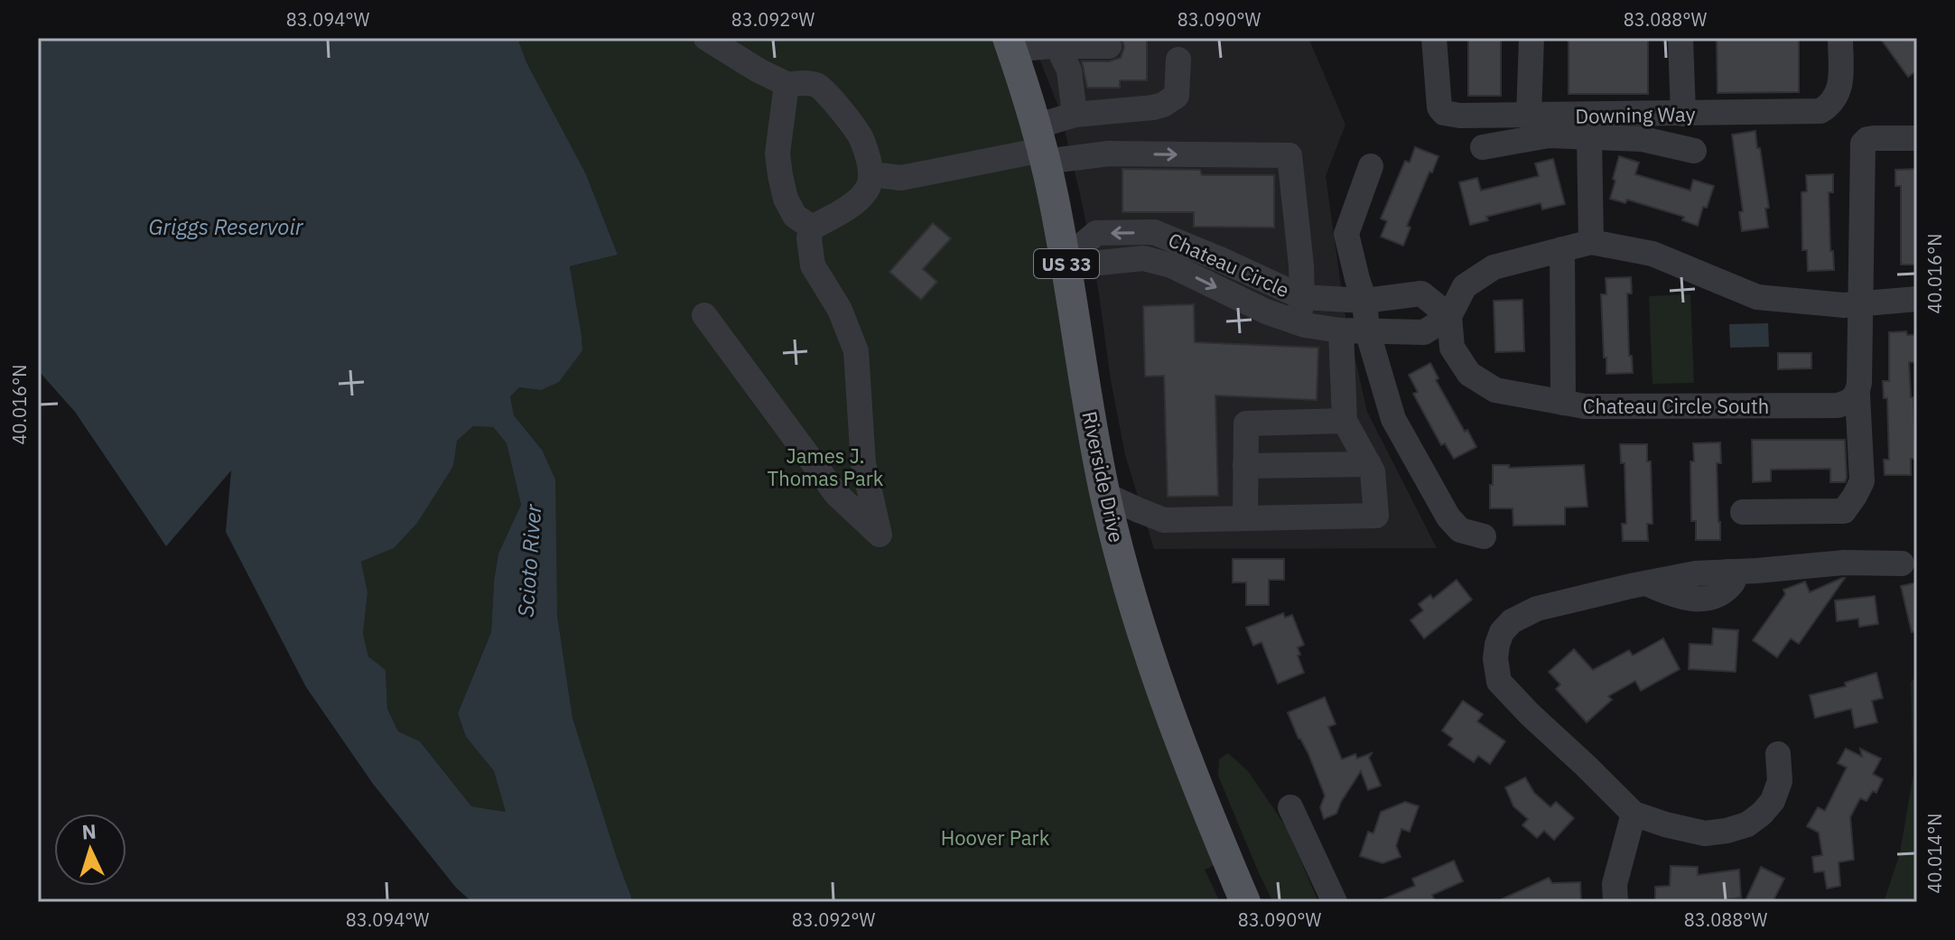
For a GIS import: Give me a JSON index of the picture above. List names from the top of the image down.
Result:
{
  "streets": {
    "main road": ["US 33", "Riverside Drive"],
    "street": ["Downing Way", "Chateau Circle", "Chateau Circle South"]
  },
  "crossings": [
    ["Chateau Circle", "Chateau Circle South"],
    ["Chateau Circle", "Riverside Drive"]
  ],
  "water": ["Griggs Reservoir", "Scioto River"],
  "parks": ["James J. Thomas Park", "Hoover Park"],
  "north": "top",
  "coordinates": [
    "83.094°W",
    "83.092°W",
    "83.090°W",
    "83.088°W",
    "40.016°N",
    "40.014°N"
  ]
}
